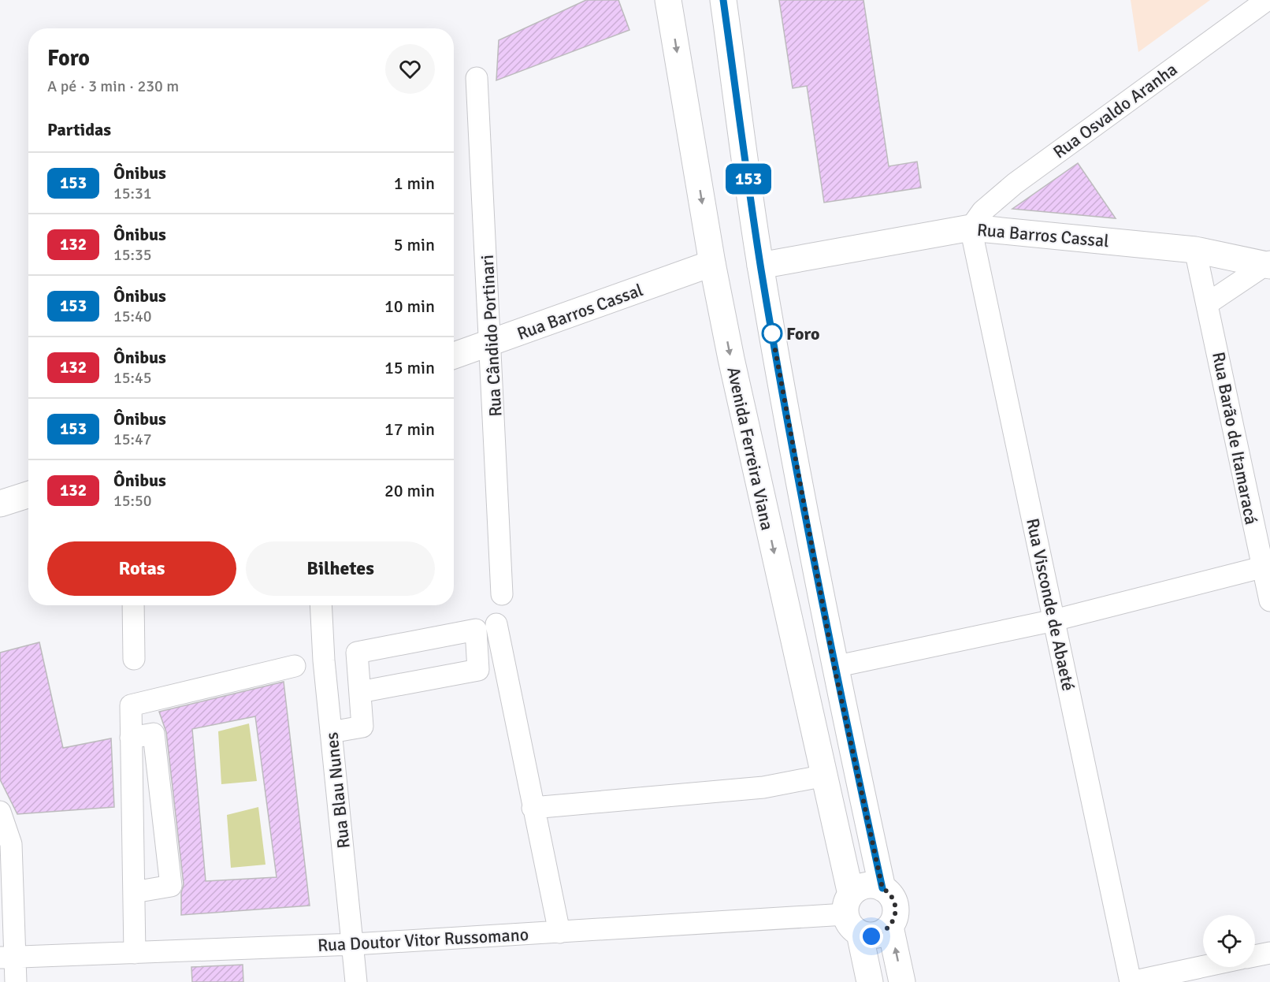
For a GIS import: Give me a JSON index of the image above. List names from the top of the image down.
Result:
{
  "streets": {
    "main road": ["Rua Barros Cassal", "Avenida Ferreira Viana"],
    "street": [
      "Rua Osvaldo Aranha",
      "Rua Cândido Portinari",
      "Rua Barão de Itamaracá",
      "Rua Visconde de Abaeté",
      "Rua Blau Nunes",
      "Rua Doutor Vitor Russomano"
    ]
  },
  "crossings": [
    ["Rua Osvaldo Aranha", "Rua Barros Cassal"],
    ["Rua Osvaldo Aranha", "Rua Visconde de Abaeté"],
    ["Rua Barros Cassal", "Rua Cândido Portinari"],
    ["Rua Barros Cassal", "Rua Barão de Itamaracá"],
    ["Rua Barros Cassal", "Avenida Ferreira Viana"],
    ["Rua Barros Cassal", "Rua Visconde de Abaeté"],
    ["Avenida Ferreira Viana", "Rua Doutor Vitor Russomano"],
    ["Rua Blau Nunes", "Rua Doutor Vitor Russomano"]
  ],
  "places": ["Foro"],
  "lines": ["bus line 153"],
  "page": {
    "on_map": "153",
    "heading": [
      ["Foro", "A pé · 3 min · 230 m"],
      "Partidas"
    ],
    "list": [
      {
        "mark": "153",
        "name": "Ônibus",
        "note": "15:31",
        "value": "1 min"
      },
      {
        "mark": "132",
        "name": "Ônibus",
        "note": "15:35",
        "value": "5 min"
      },
      {
        "mark": "153",
        "name": "Ônibus",
        "note": "15:40",
        "value": "10 min"
      },
      {
        "mark": "132",
        "name": "Ônibus",
        "note": "15:45",
        "value": "15 min"
      },
      {
        "mark": "153",
        "name": "Ônibus",
        "note": "15:47",
        "value": "17 min"
      },
      {
        "mark": "132",
        "name": "Ônibus",
        "note": "15:50",
        "value": "20 min"
      }
    ],
    "buttons": ["Rotas", "Bilhetes"]
  }
}
